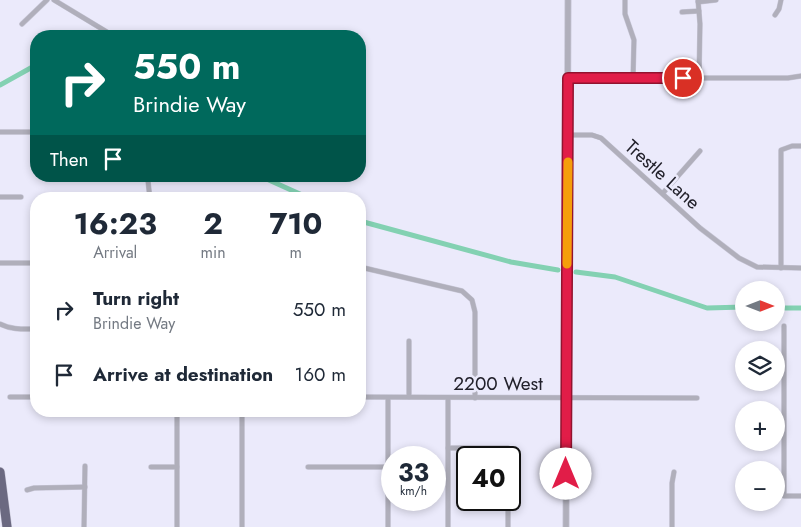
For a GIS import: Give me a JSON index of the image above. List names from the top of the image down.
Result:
{
  "streets": {
    "street": ["Trestle Lane", "2200 West"]
  },
  "north": "right",
  "page": {
    "turn": ["550 m", "Brindie Way"],
    "then": "Then",
    "eta": [
      "16:23",
      "Arrival",
      "2",
      "min",
      "710",
      "m"
    ],
    "list": [
      {
        "name": "Turn right",
        "note": "Brindie Way",
        "value": "550 m"
      },
      {
        "name": "Arrive at destination",
        "value": "160 m"
      }
    ],
    "map_buttons": ["+", "−"],
    "speed": "33 km/h",
    "limit": "40"
  }
}
